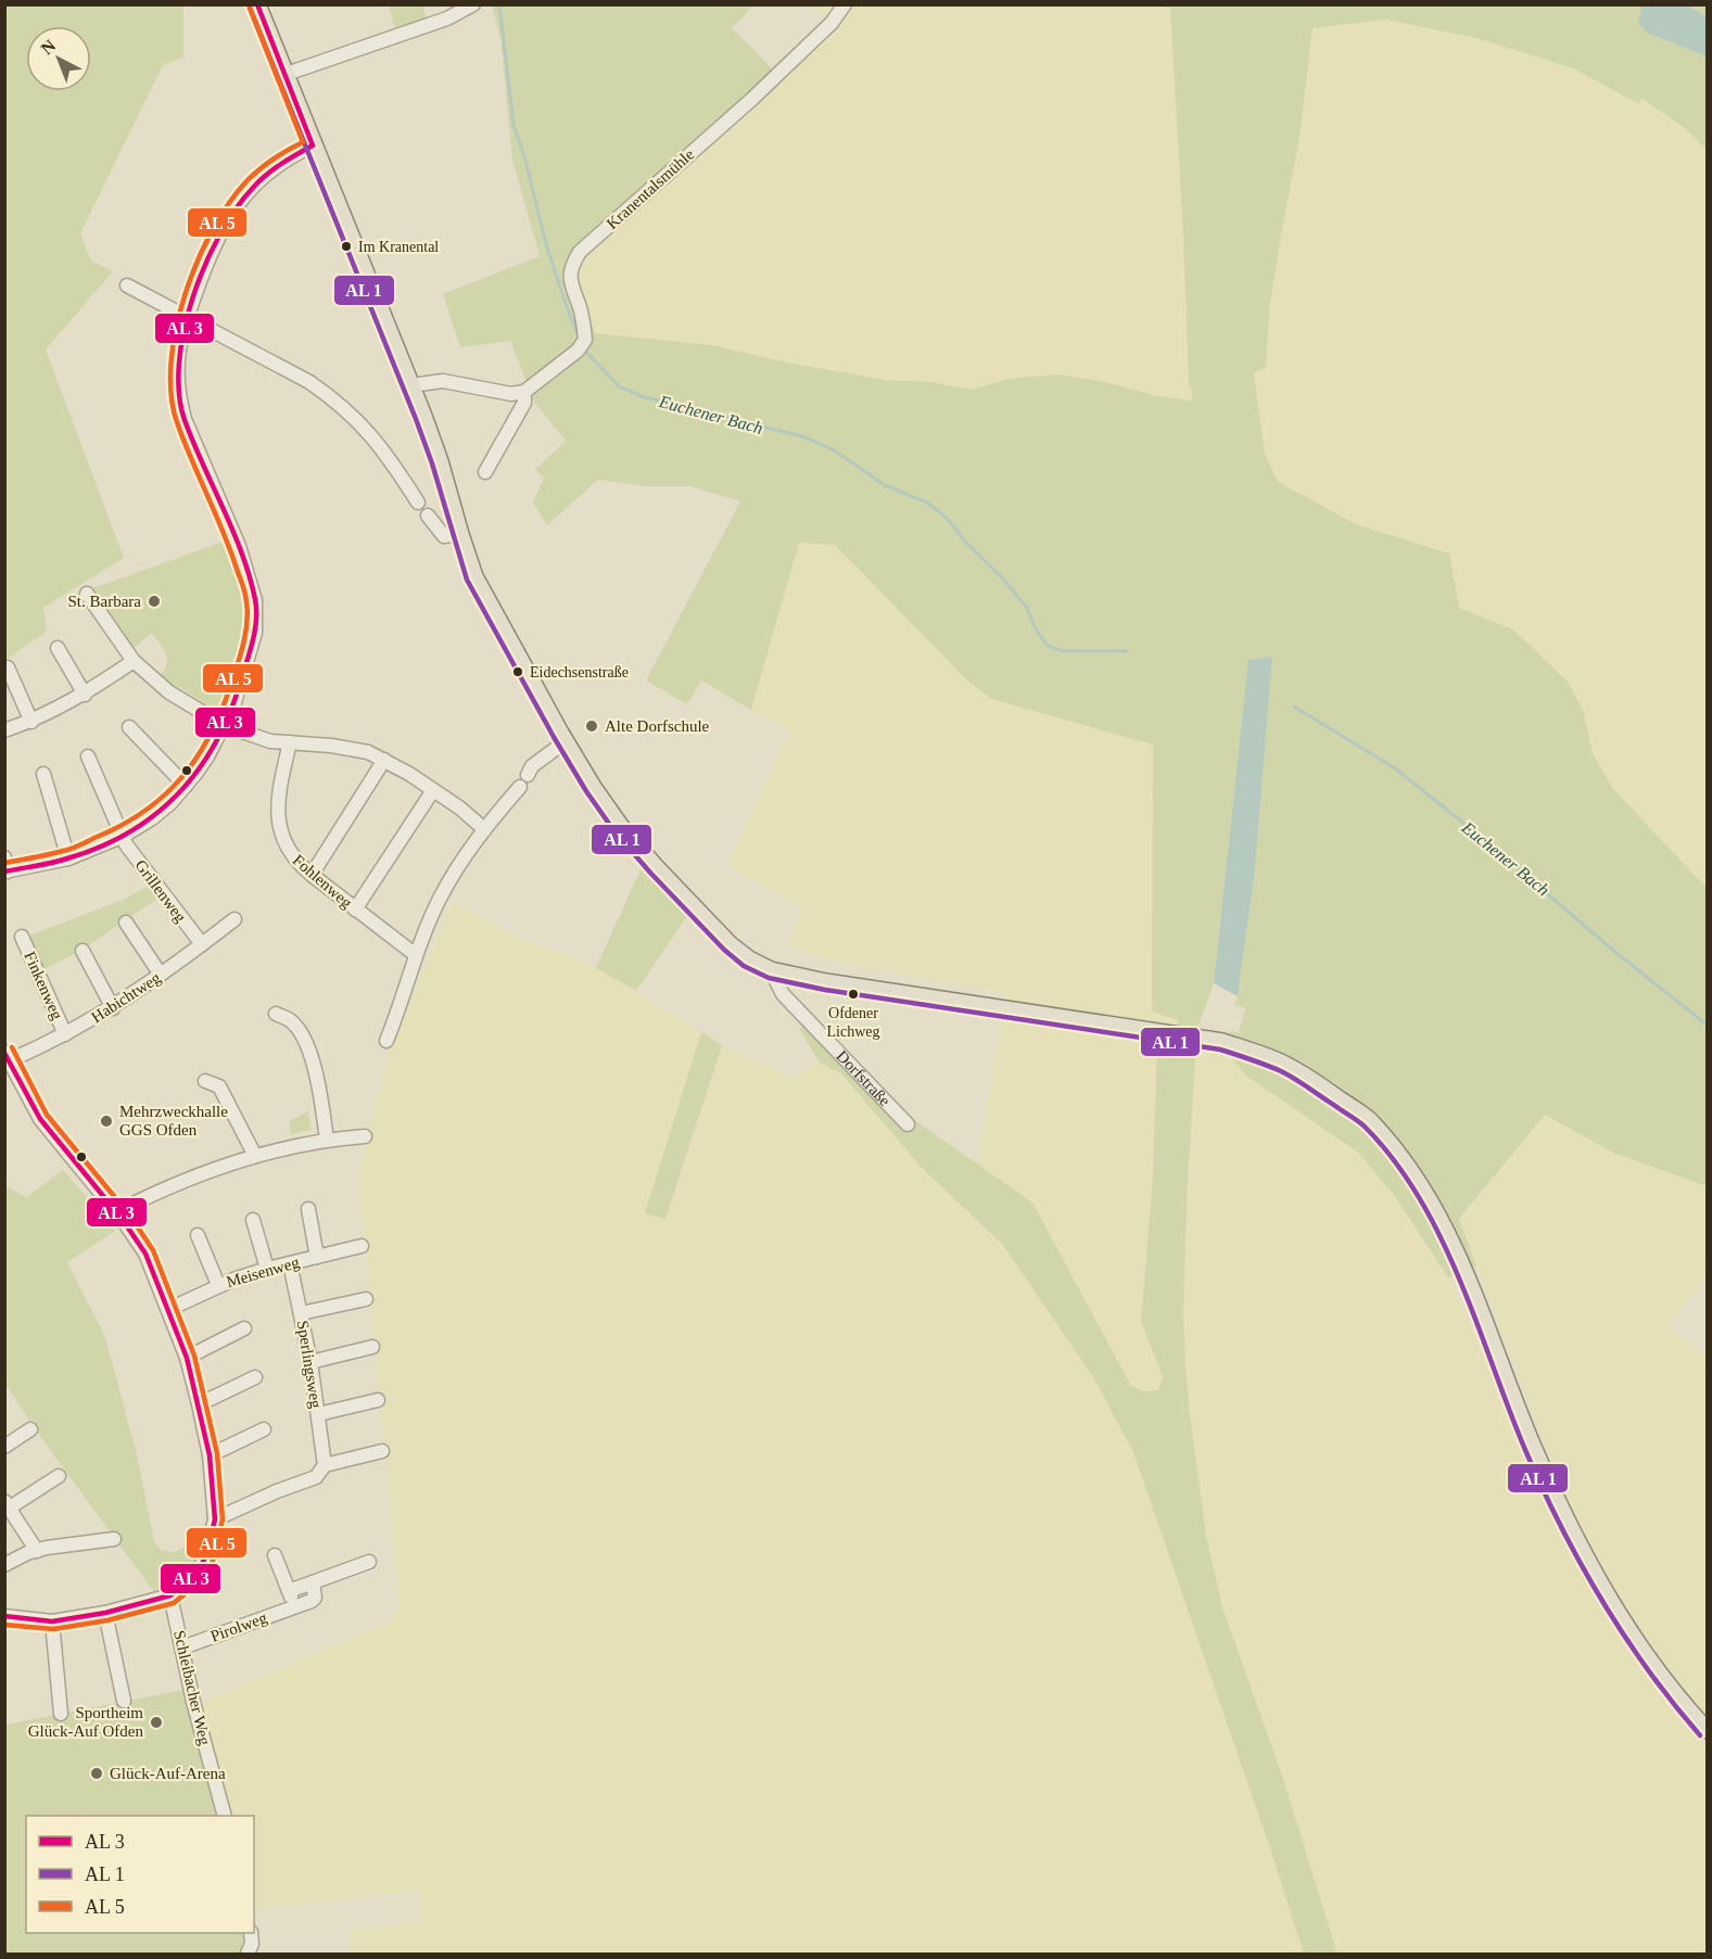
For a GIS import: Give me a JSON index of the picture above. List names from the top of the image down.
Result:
{
  "streets": {
    "street": [
      "Kranentalsmühle",
      "Fohlenweg",
      "Grillenweg",
      "Finkenweg",
      "Habichtweg",
      "Dorfstraße",
      "Meisenweg",
      "Sperlingsweg",
      "Pirolweg",
      "Schleibacher Weg"
    ]
  },
  "crossings": [
    ["Grillenweg", "Habichtweg"],
    ["Finkenweg", "Habichtweg"],
    ["Meisenweg", "Sperlingsweg"],
    ["Pirolweg", "Schleibacher Weg"]
  ],
  "water": ["Euchener Bach"],
  "places": [
    "Im Kranental",
    "St. Barbara",
    "Eidechsenstraße",
    "Alte Dorfschule",
    "Ofdener Lichweg",
    "Mehrzweckhalle GGS Ofden",
    "Sportheim Glück-Auf Ofden",
    "Glück-Auf-Arena"
  ],
  "legend": ["AL 3", "AL 1", "AL 5"],
  "north": "top left"
}
